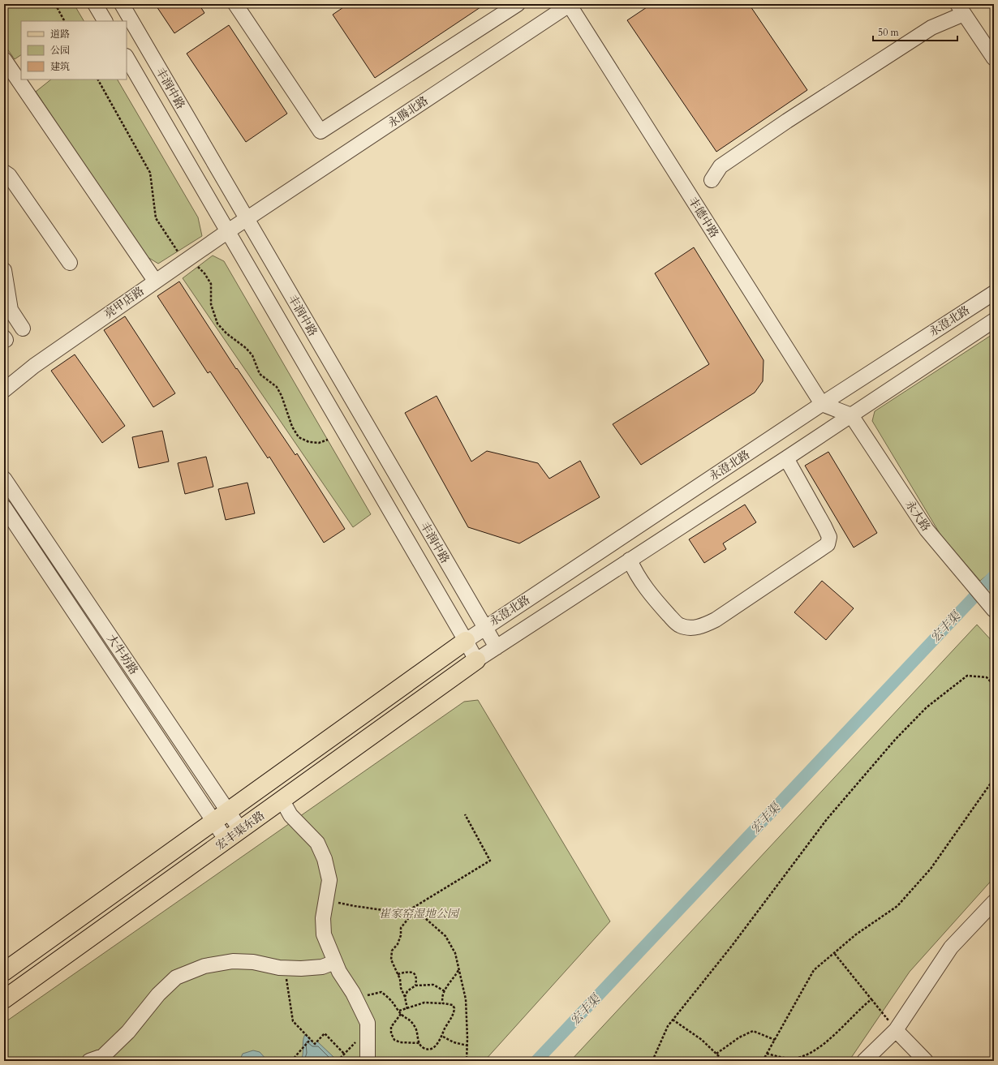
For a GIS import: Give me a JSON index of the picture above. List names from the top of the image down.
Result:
{
  "streets": {
    "main road": ["宏丰渠东路"],
    "street": [
      "丰润中路",
      "永腾北路",
      "丰德中路",
      "亮甲店路",
      "永澄北路",
      "永大路",
      "大牛坊路"
    ]
  },
  "crossings": [
    ["丰润中路", "永腾北路"],
    ["丰润中路", "亮甲店路"],
    ["丰润中路", "永澄北路"],
    ["丰润中路", "宏丰渠东路"],
    ["永腾北路", "丰德中路"],
    ["永腾北路", "亮甲店路"],
    ["丰德中路", "永澄北路"],
    ["永澄北路", "永大路"],
    ["永澄北路", "宏丰渠东路"],
    ["大牛坊路", "宏丰渠东路"]
  ],
  "water": ["宏丰渠"],
  "parks": ["崔家窑湿地公园"],
  "legend": ["道路", "公园", "建筑"],
  "scale_bar": "50 m"
}
